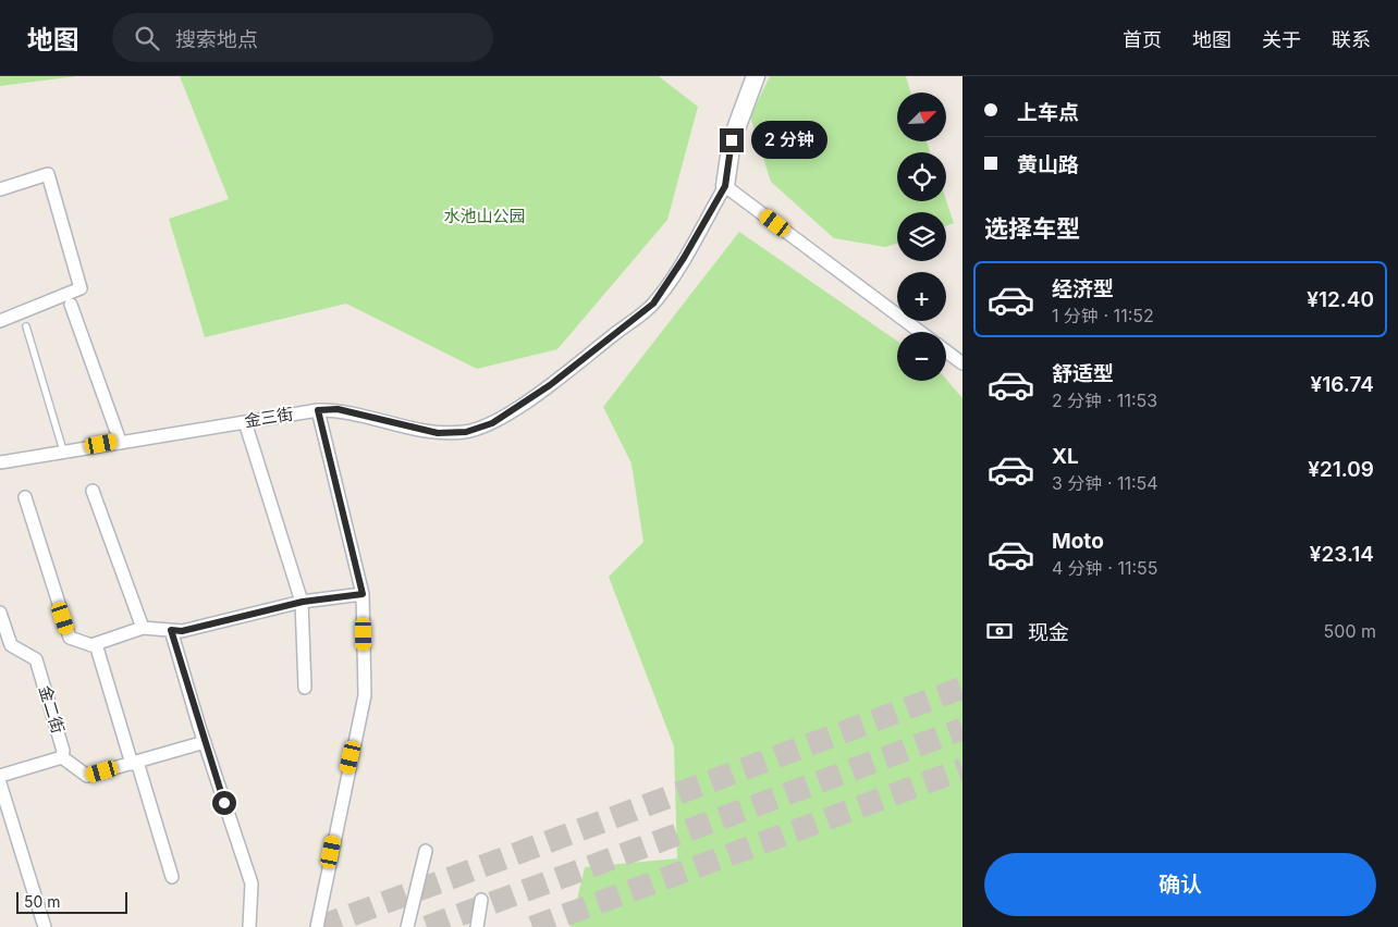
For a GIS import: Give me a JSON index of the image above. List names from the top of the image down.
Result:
{
  "streets": {
    "street": ["金三街", "金二街"]
  },
  "parks": ["水池山公园"],
  "scale_bar": "50 m",
  "north": "top right",
  "page": {
    "header": "地图",
    "search": "搜索地点",
    "nav": [
      "首页",
      "地图",
      "关于",
      "联系"
    ],
    "banner": ["上车点", "黄山路"],
    "map_buttons": ["+", "−"],
    "bubble": "2 分钟",
    "heading": "选择车型",
    "list": [
      {
        "name": "经济型",
        "note": "1 分钟 · 11:52",
        "value": "¥12.40"
      },
      {
        "name": "舒适型",
        "note": "2 分钟 · 11:53",
        "value": "¥16.74"
      },
      {
        "name": "XL",
        "note": "3 分钟 · 11:54",
        "value": "¥21.09"
      },
      {
        "name": "Moto",
        "note": "4 分钟 · 11:55",
        "value": "¥23.14"
      }
    ],
    "pay": ["现金", "500 m"],
    "buttons": "确认",
    "scale": "50 m"
  }
}
